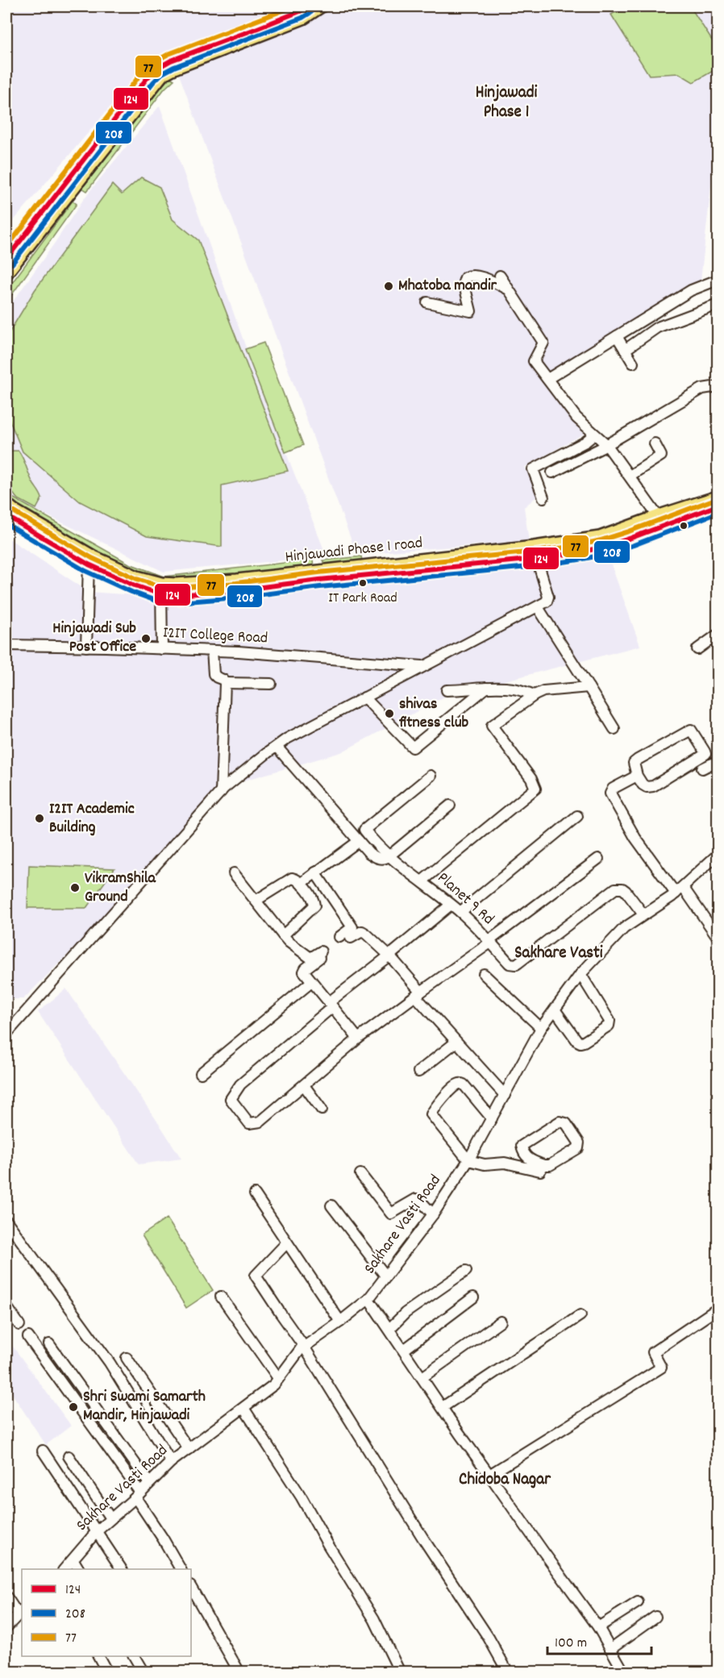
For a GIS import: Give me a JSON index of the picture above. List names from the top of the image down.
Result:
{
  "streets": {
    "main road": ["Hinjawadi Phase 1 road"],
    "street": ["I2IT College Road", "Planet 9 Rd", "Sakhare Vasti Road"]
  },
  "crossings": [
    ["Planet 9 Rd", "Sakhare Vasti Road"]
  ],
  "districts": ["Hinjawadi Phase 1", "Sakhare Vasti", "Chidoba Nagar"],
  "places": [
    "Mhatoba mandir",
    "IT Park Road",
    "Hinjawadi Sub Post Office",
    "shivas fitness club",
    "I2IT Academic Building",
    "VikramShila Ground",
    "Shri Swami Samarth Mandir, Hinjawadi"
  ],
  "lines": ["transit line 124", "transit line 77", "transit line 208"],
  "legend": ["124", "208", "77"],
  "scale_bar": "100 m"
}
